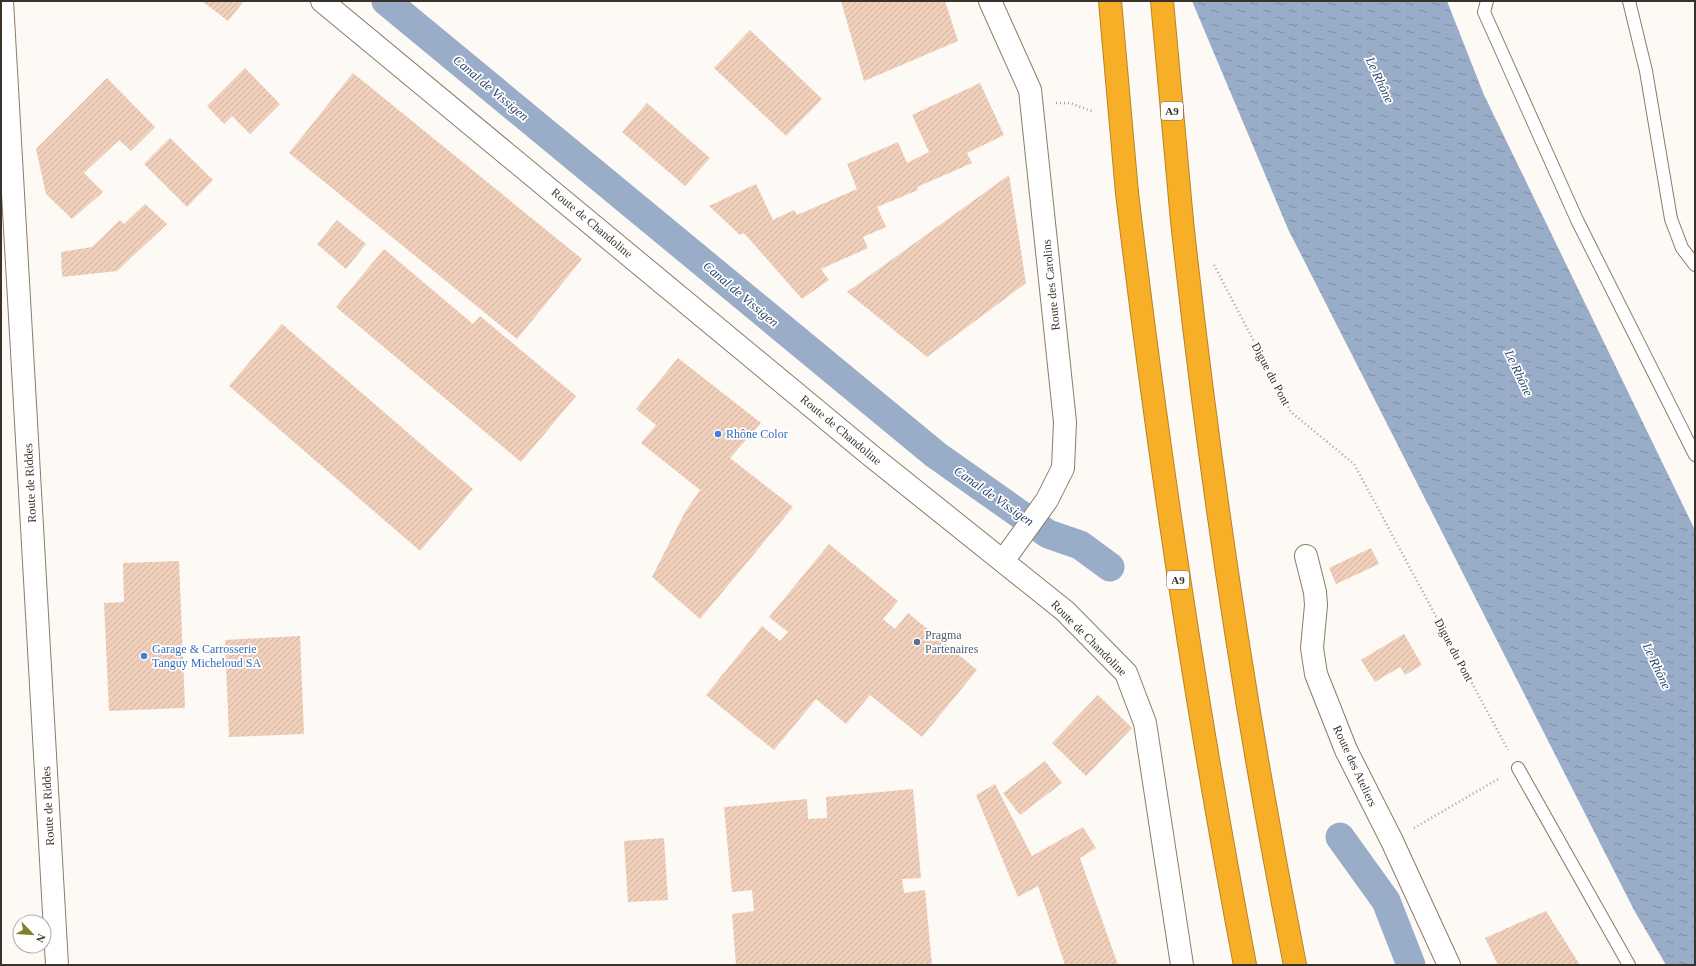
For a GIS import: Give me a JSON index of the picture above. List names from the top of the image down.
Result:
{
  "streets": {
    "highway": ["A9"],
    "street": [
      "Route de Chandoline",
      "Route des Carolins",
      "Route de Riddes",
      "Route des Ateliers"
    ],
    "path": ["Digue du Pont"]
  },
  "crossings": [
    ["Route de Chandoline", "Route des Carolins"]
  ],
  "water": ["Le Rhône", "Canal de Vissigen"],
  "places": ["Rhône Color", "Pragma Partenaires", "Garage & Carrosserie Tanguy Micheloud SA"],
  "north": "bottom right"
}
